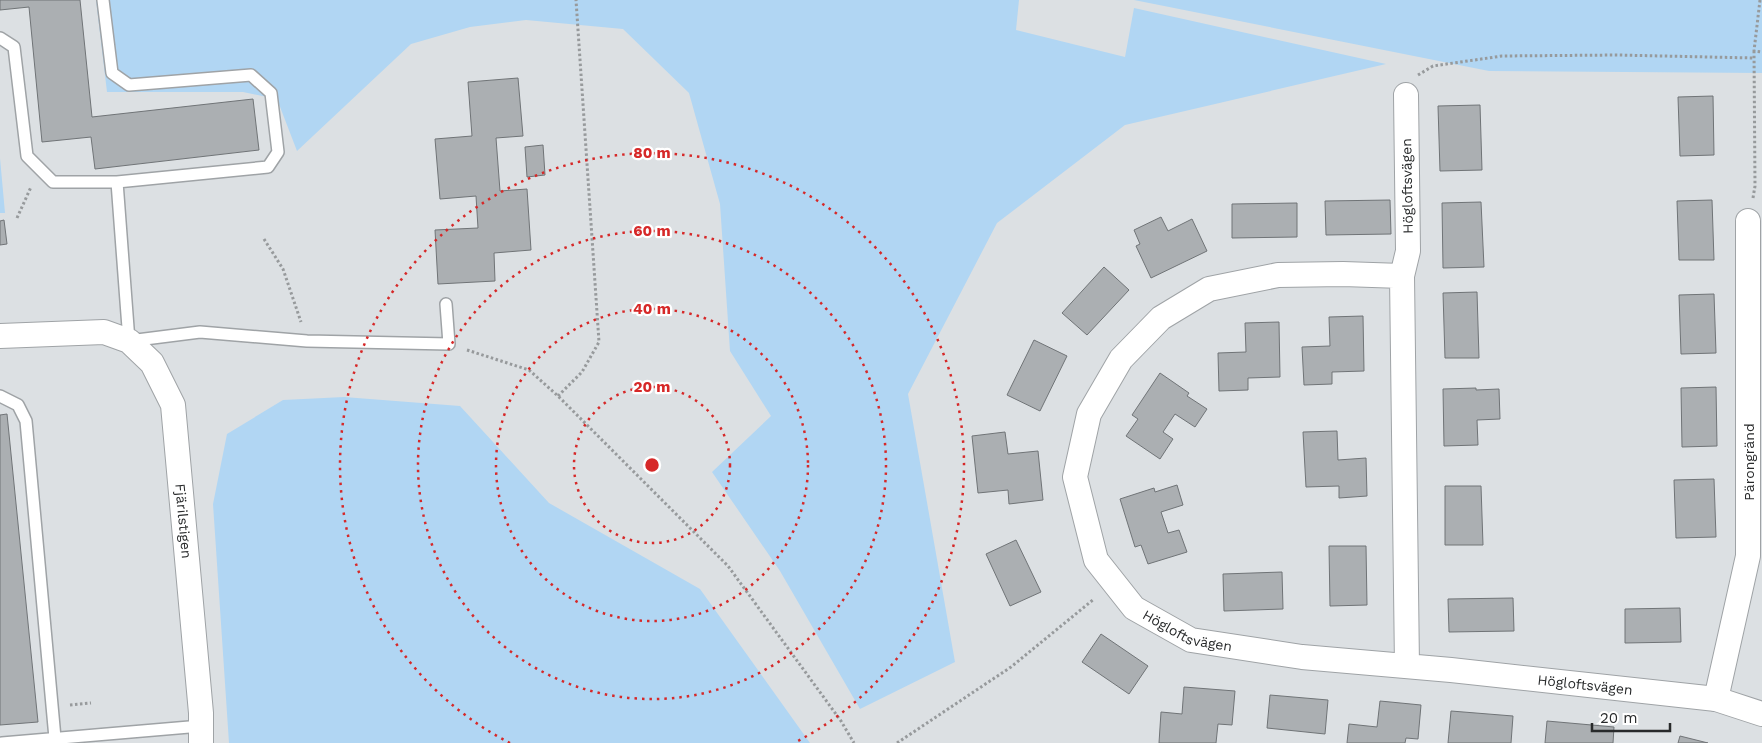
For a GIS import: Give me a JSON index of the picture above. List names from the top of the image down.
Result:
{
  "streets": {
    "street": ["Högloftsvägen", "Pärongränd", "Fjärilstigen"]
  },
  "crossings": [
    ["Högloftsvägen", "Pärongränd"]
  ],
  "scale_bar": "20 m",
  "rings": [
    "80 m",
    "60 m",
    "40 m",
    "20 m"
  ]
}
